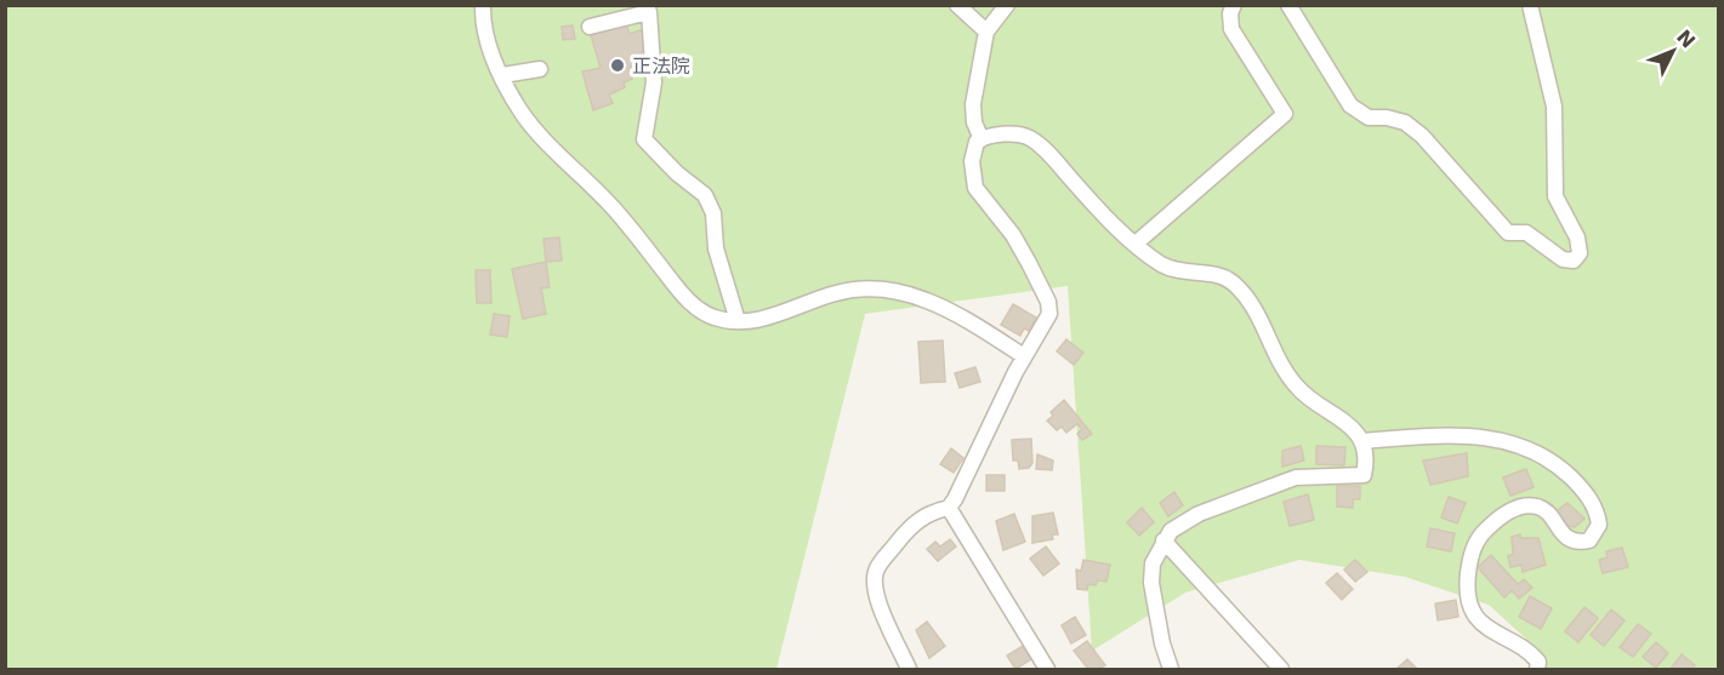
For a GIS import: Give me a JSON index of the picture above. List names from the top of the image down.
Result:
{
  "places": ["正法院"],
  "north": "top right"
}
